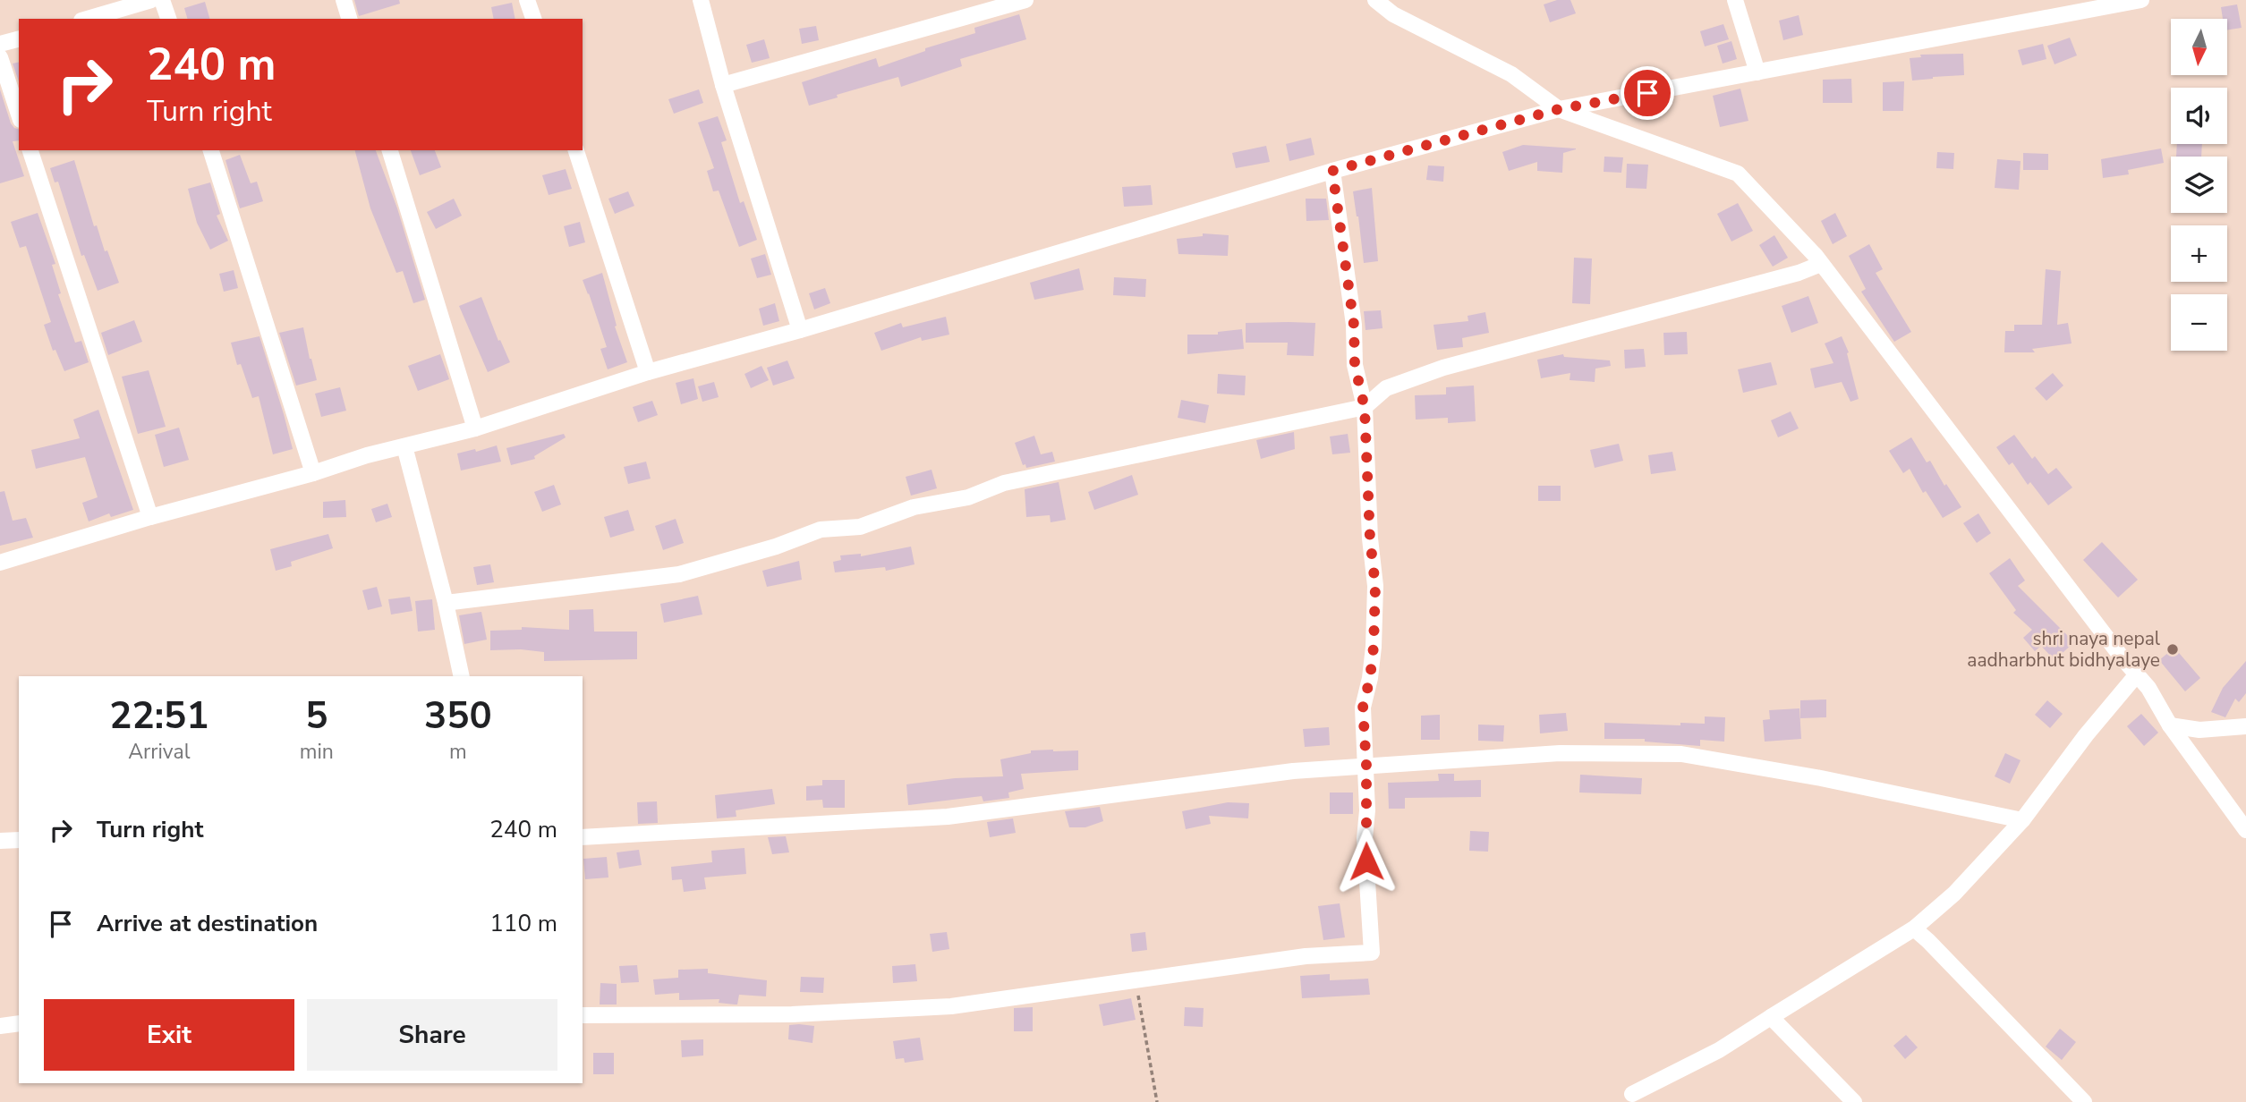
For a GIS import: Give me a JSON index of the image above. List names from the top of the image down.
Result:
{
  "places": ["shri naya nepal aadharbhut bidhyalaye"],
  "north": "bottom",
  "page": {
    "map_buttons": ["+", "−"],
    "turn": ["240 m", "Turn right"],
    "eta": [
      "22:51",
      "Arrival",
      "5",
      "min",
      "350",
      "m"
    ],
    "list": [
      {
        "name": "Turn right",
        "value": "240 m"
      },
      {
        "name": "Arrive at destination",
        "value": "110 m"
      }
    ],
    "buttons": ["Exit", "Share"]
  }
}
